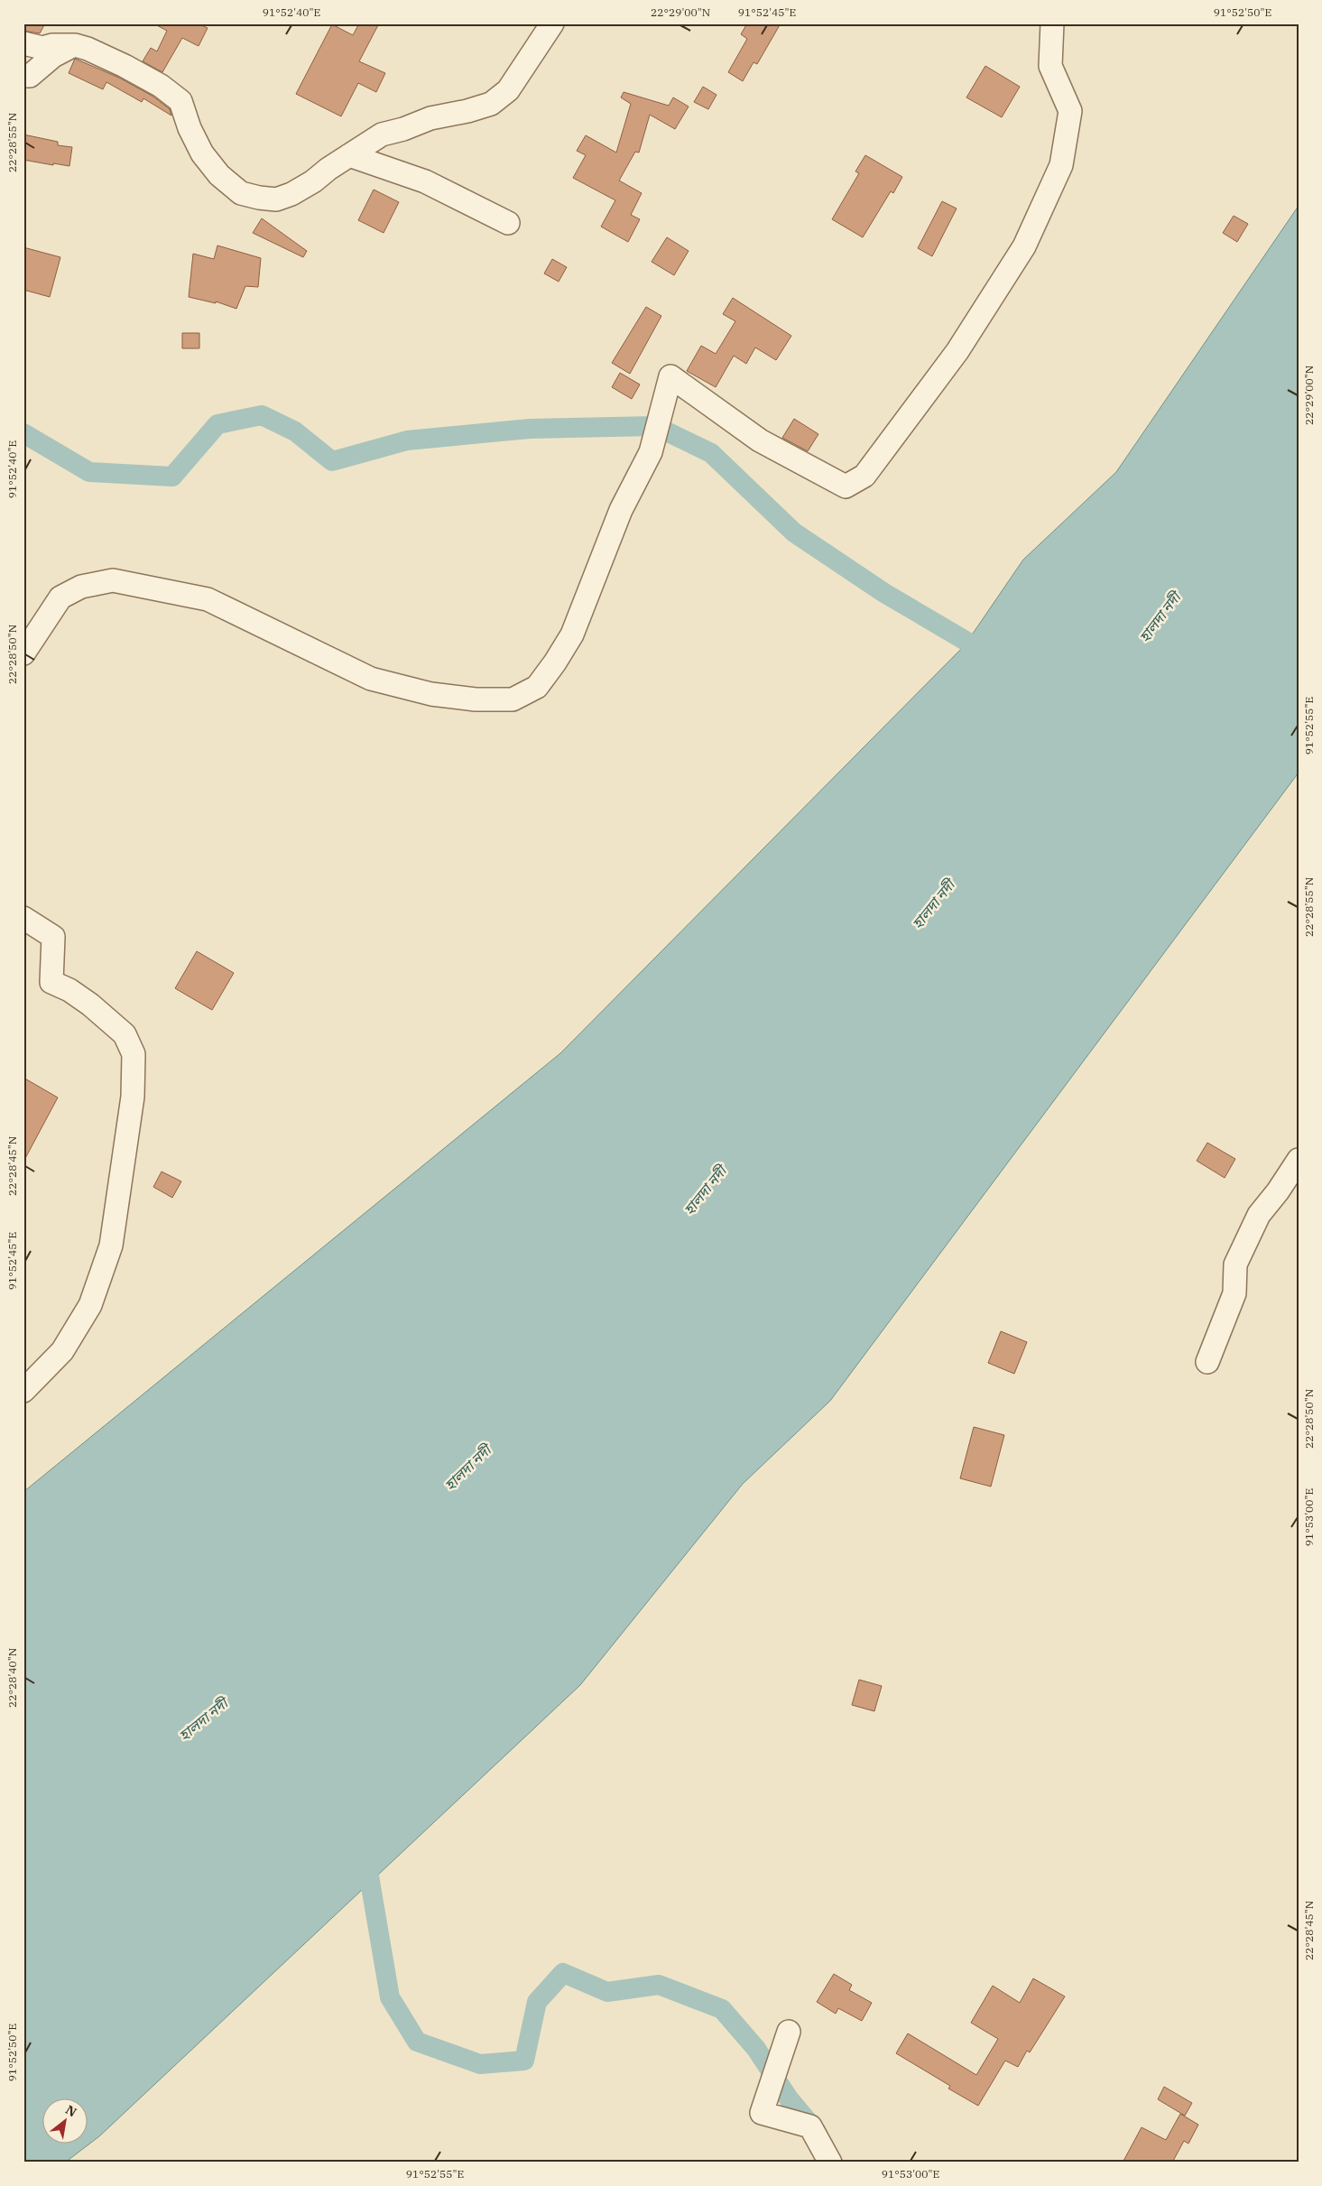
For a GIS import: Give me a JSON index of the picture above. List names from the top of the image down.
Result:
{
  "water": ["হালদা নদী"],
  "north": "top right",
  "coordinates": [
    "91°52'40\"E",
    "22°29'00\"N",
    "91°52'45\"E",
    "91°52'50\"E",
    "22°28'55\"N",
    "22°28'50\"N",
    "91°52'55\"E",
    "22°28'45\"N",
    "91°53'00\"E",
    "22°28'40\"N"
  ]
}
